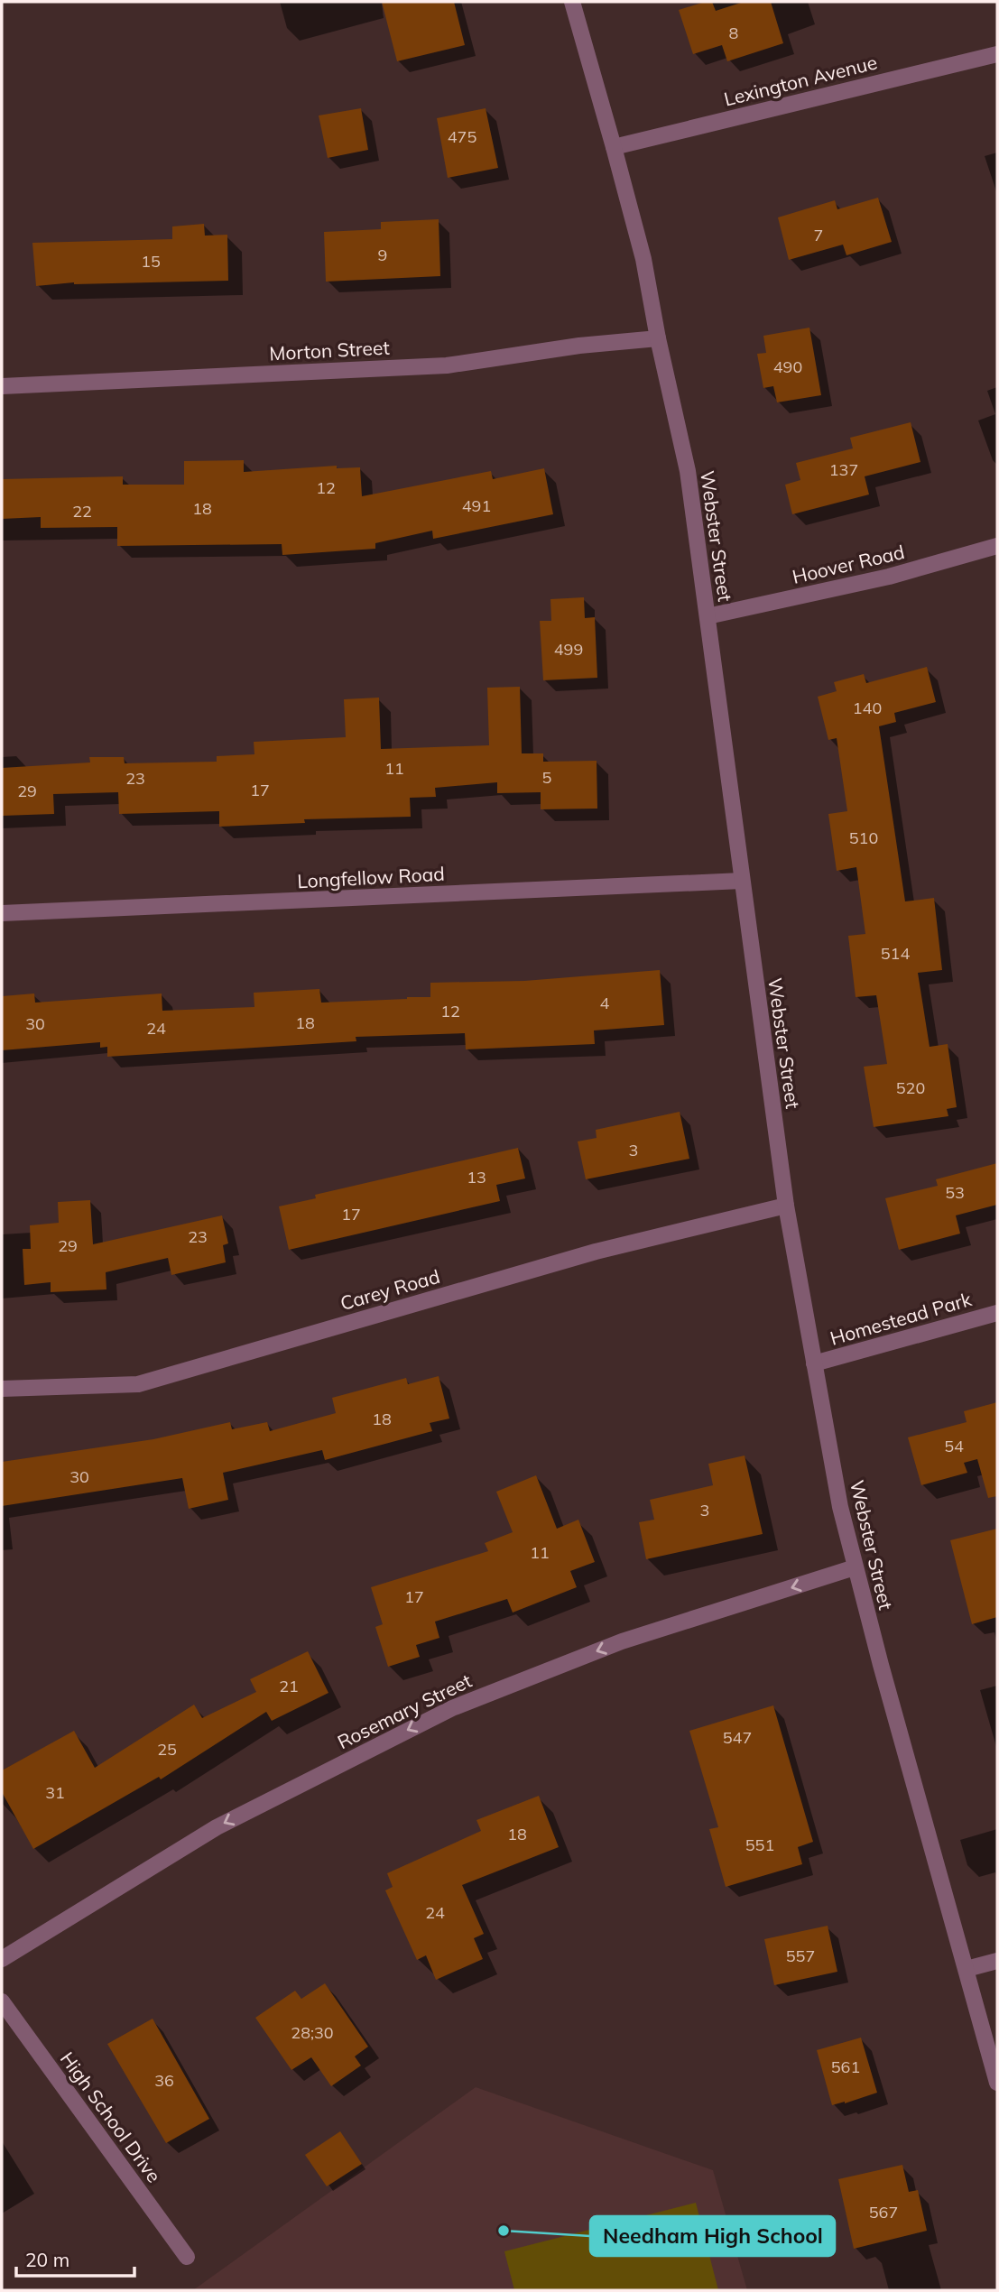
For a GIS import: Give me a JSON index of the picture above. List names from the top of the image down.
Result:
{
  "streets": {
    "street": [
      "Lexington Avenue",
      "Morton Street",
      "Webster Street",
      "Hoover Road",
      "Longfellow Road",
      "Carey Road",
      "Homestead Park",
      "Rosemary Street",
      "High School Drive"
    ]
  },
  "crossings": [
    ["Lexington Avenue", "Webster Street"],
    ["Morton Street", "Webster Street"],
    ["Webster Street", "Hoover Road"],
    ["Webster Street", "Longfellow Road"],
    ["Webster Street", "Carey Road"],
    ["Webster Street", "Homestead Park"],
    ["Webster Street", "Rosemary Street"]
  ],
  "one_way": ["Rosemary Street"],
  "places": ["Needham High School"],
  "house_numbers": [
    "8",
    "475",
    "7",
    "9",
    "15",
    "490",
    "137",
    "12",
    "491",
    "18",
    "22",
    "499",
    "140",
    "11",
    "5",
    "23",
    "17",
    "29",
    "510",
    "514",
    "4",
    "12",
    "18",
    "30",
    "24",
    "520",
    "3",
    "13",
    "53",
    "17",
    "23",
    "29",
    "18",
    "54",
    "30",
    "3",
    "11",
    "17",
    "21",
    "547",
    "25",
    "31",
    "18",
    "551",
    "24",
    "557",
    "28;30",
    "561",
    "36",
    "567"
  ],
  "scale_bar": "20 m"
}
